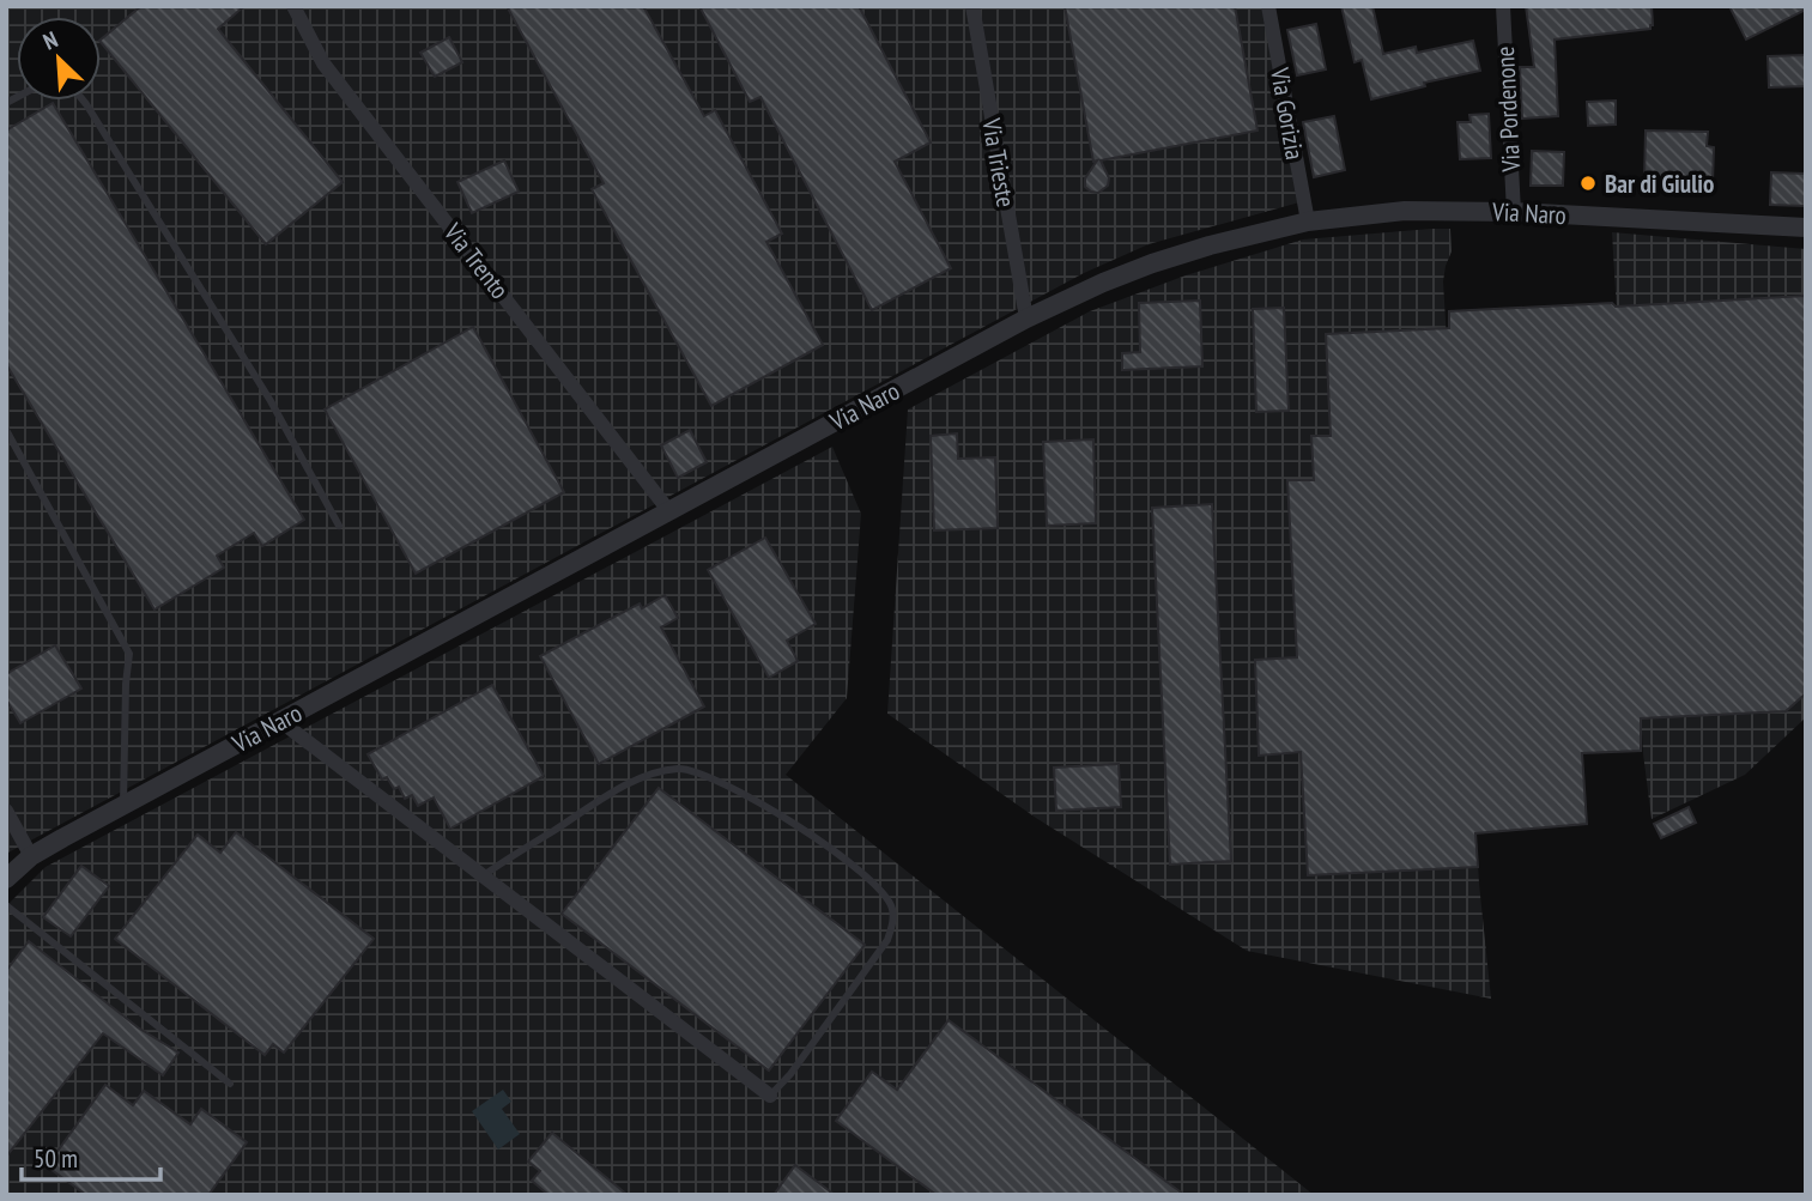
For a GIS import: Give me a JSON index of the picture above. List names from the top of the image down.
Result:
{
  "streets": {
    "street": [
      "Via Pordenone",
      "Via Gorizia",
      "Via Trieste",
      "Via Naro",
      "Via Trento"
    ]
  },
  "crossings": [
    ["Via Pordenone", "Via Naro"],
    ["Via Gorizia", "Via Naro"],
    ["Via Trieste", "Via Naro"],
    ["Via Naro", "Via Trento"]
  ],
  "places": ["Bar di Giulio"],
  "scale_bar": "50 m",
  "north": "top left"
}
